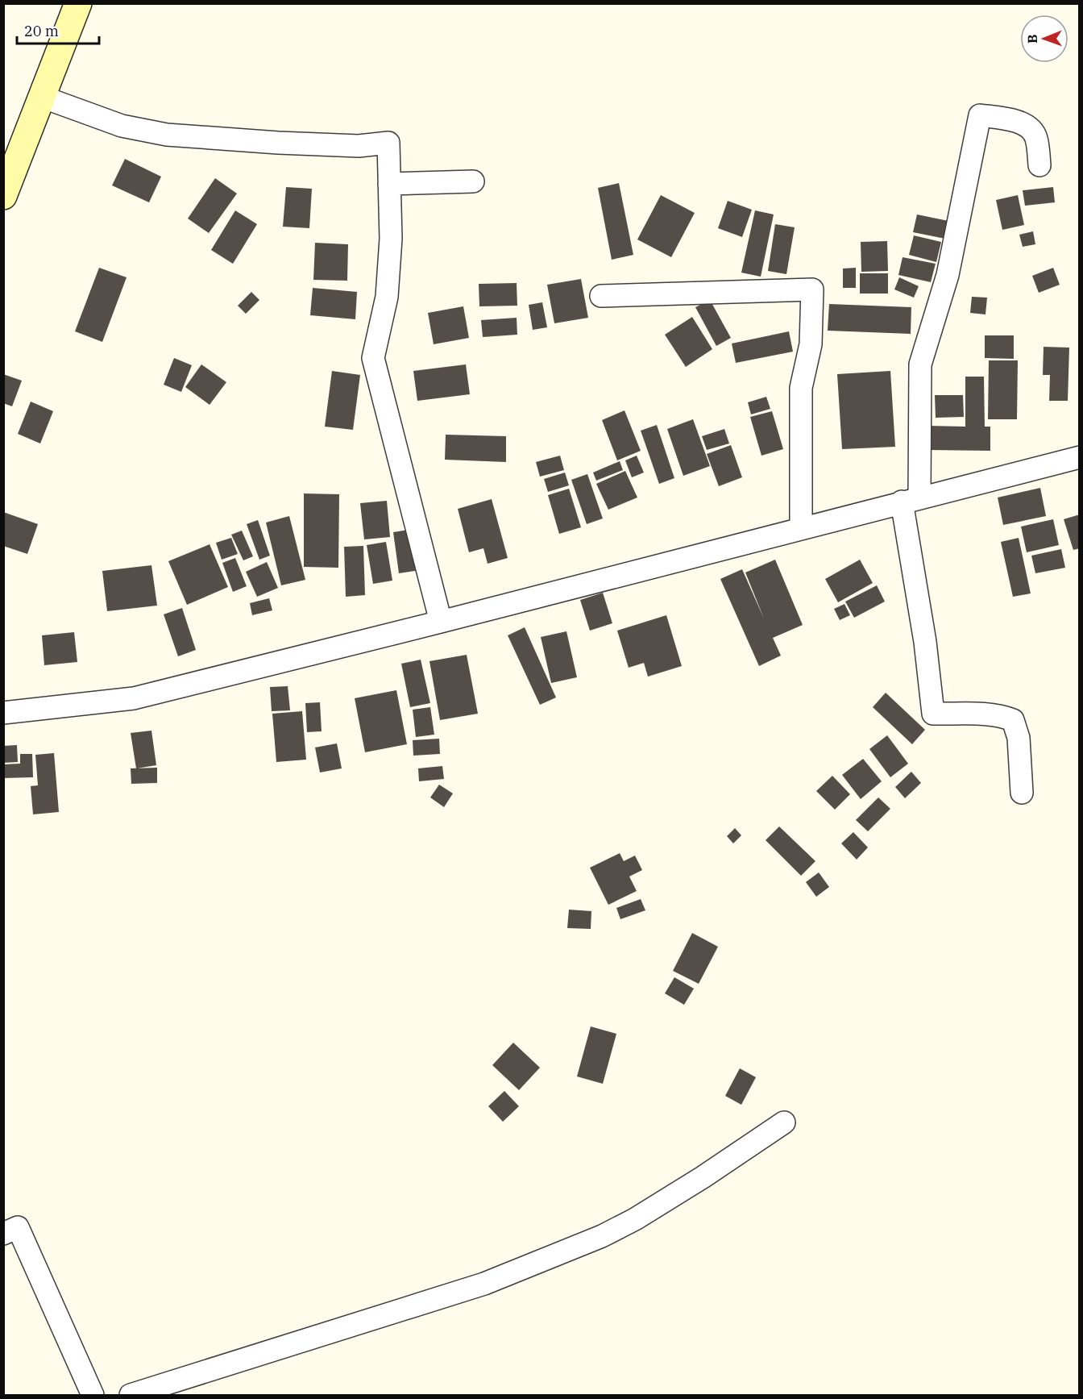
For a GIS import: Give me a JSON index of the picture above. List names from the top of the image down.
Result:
{
  "scale_bar": "20 m",
  "north": "left"
}
